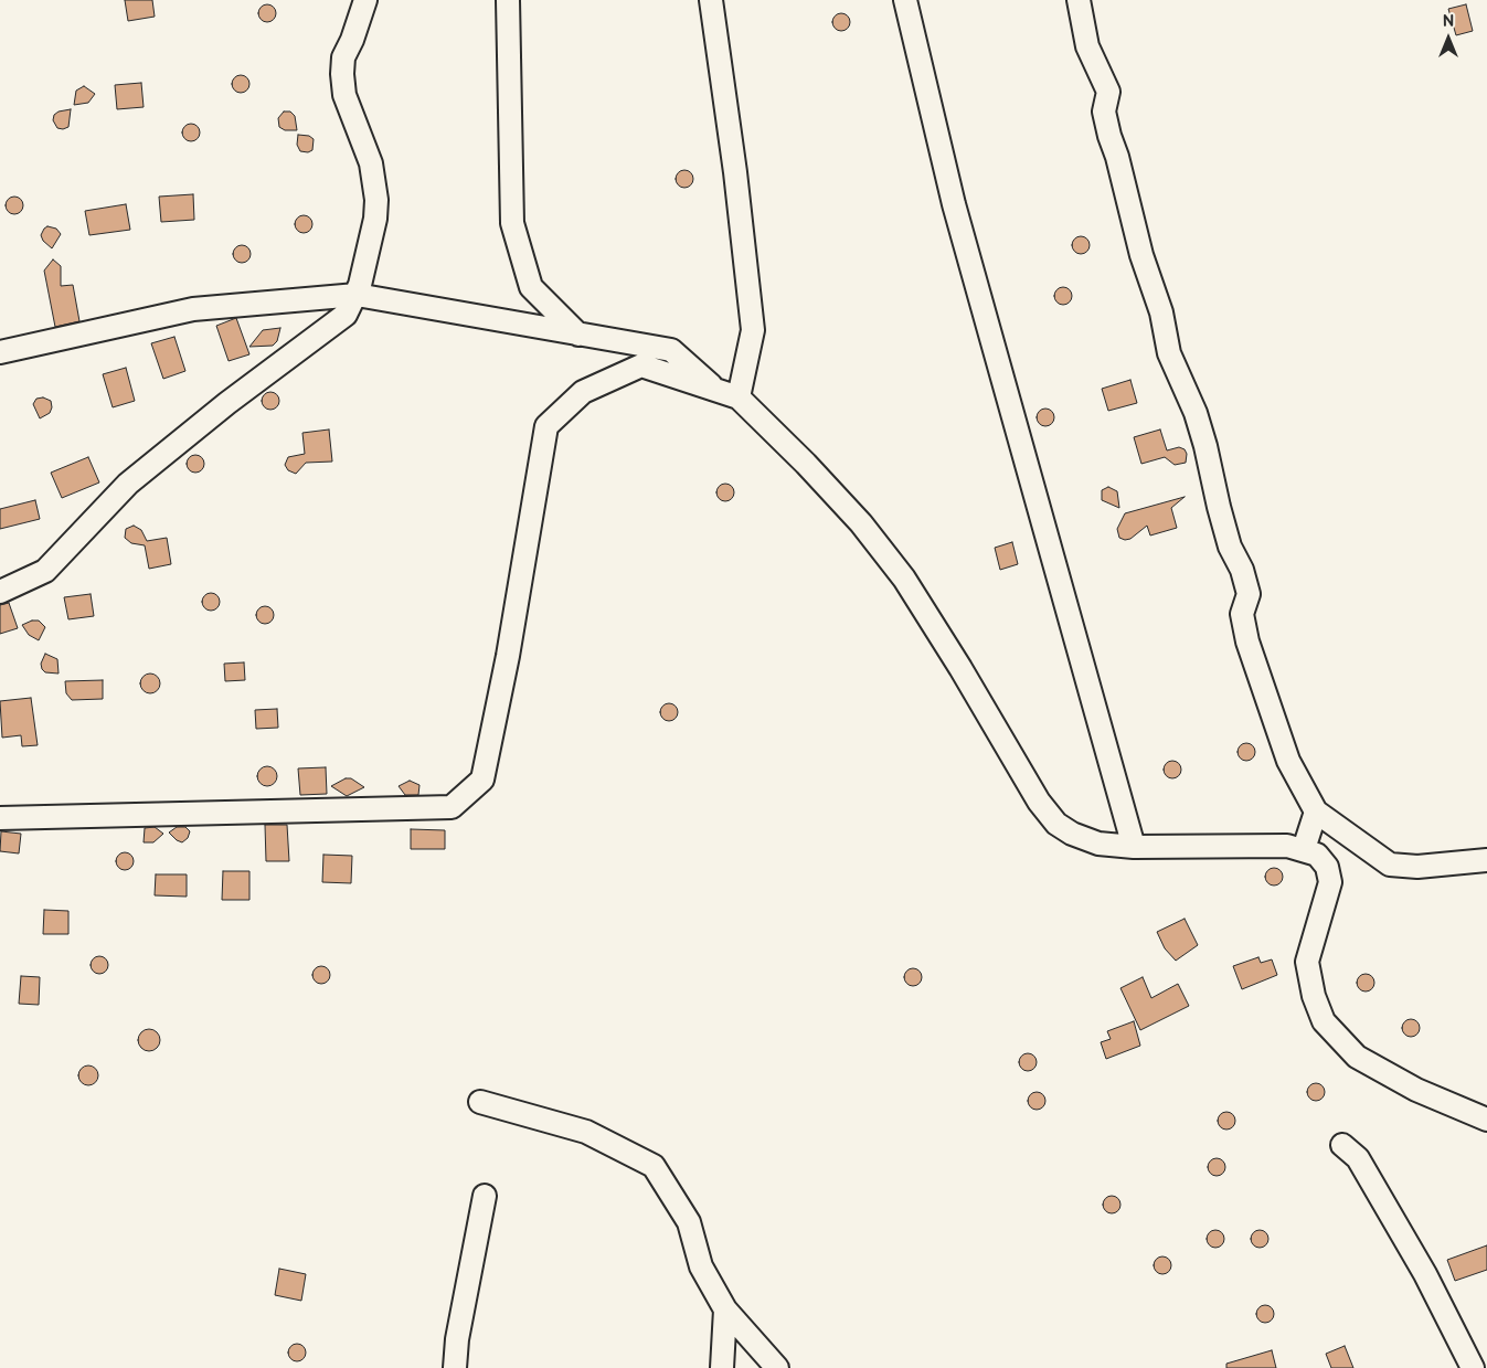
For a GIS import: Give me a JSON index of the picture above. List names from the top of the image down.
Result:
{
  "north": "top"
}
